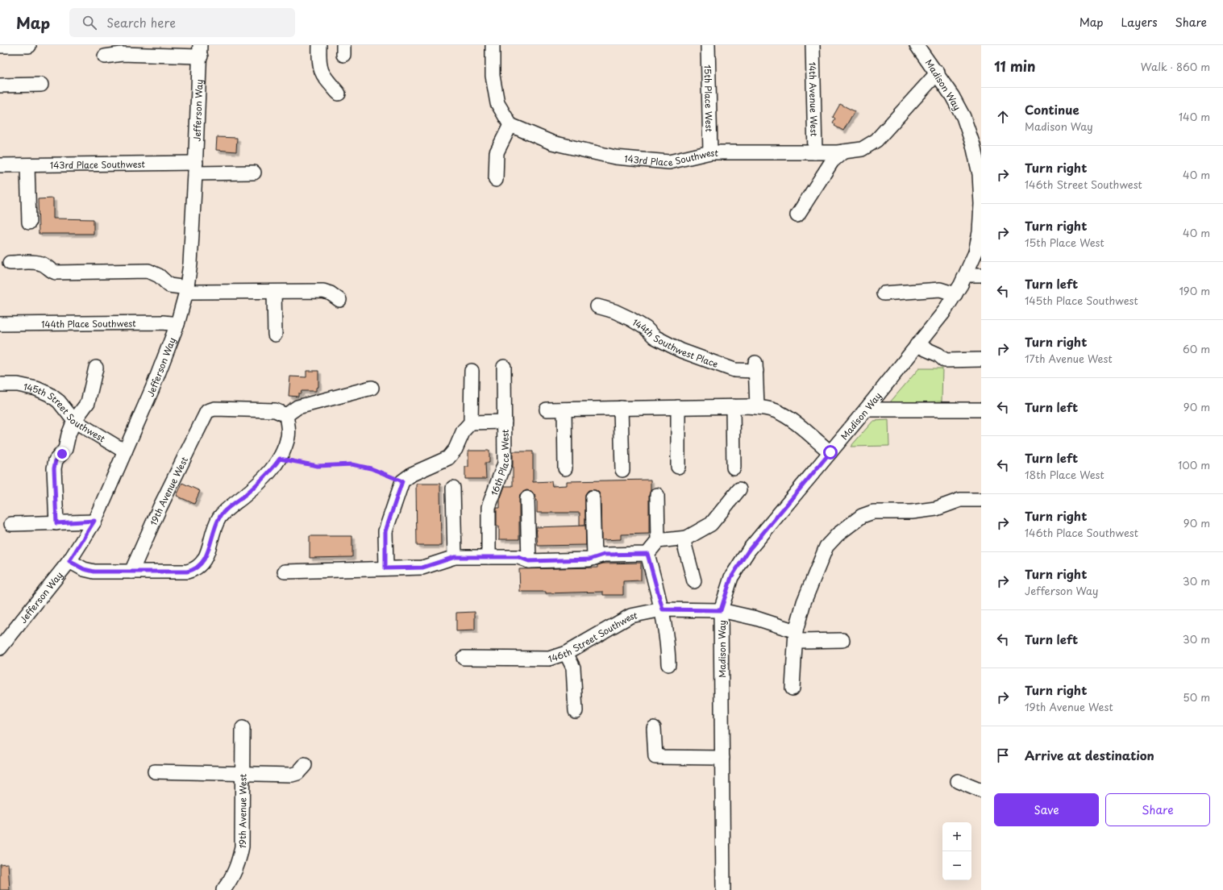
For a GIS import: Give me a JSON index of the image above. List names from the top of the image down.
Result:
{
  "streets": {
    "street": [
      "Madison Way",
      "15th Place West",
      "14th Avenue West",
      "Jefferson Way",
      "143rd Place Southwest",
      "144th Place Southwest",
      "144th Southwest Place",
      "145th Street Southwest",
      "16th Place West",
      "19th Avenue West",
      "146th Street Southwest"
    ]
  },
  "crossings": [
    ["Madison Way", "143rd Place Southwest"],
    ["Madison Way", "146th Street Southwest"],
    ["15th Place West", "143rd Place Southwest"],
    ["14th Avenue West", "143rd Place Southwest"],
    ["Jefferson Way", "143rd Place Southwest"],
    ["Jefferson Way", "144th Place Southwest"],
    ["Jefferson Way", "145th Street Southwest"]
  ],
  "page": {
    "header": "Map",
    "search": "Search here",
    "nav": ["Map", "Layers", "Share"],
    "heading": ["11 min", "Walk · 860 m"],
    "list": [
      ["Continue", "Madison Way", "140 m"],
      ["Turn right", "146th Street Southwest", "40 m"],
      ["Turn right", "15th Place West", "40 m"],
      ["Turn left", "145th Place Southwest", "190 m"],
      ["Turn right", "17th Avenue West", "60 m"],
      ["Turn left", "90 m"],
      ["Turn left", "18th Place West", "100 m"],
      ["Turn right", "146th Place Southwest", "90 m"],
      ["Turn right", "Jefferson Way", "30 m"],
      ["Turn left", "30 m"],
      ["Turn right", "19th Avenue West", "50 m"],
      "Arrive at destination"
    ],
    "buttons": ["Save", "Share"],
    "map_buttons": ["+", "−"]
  }
}
